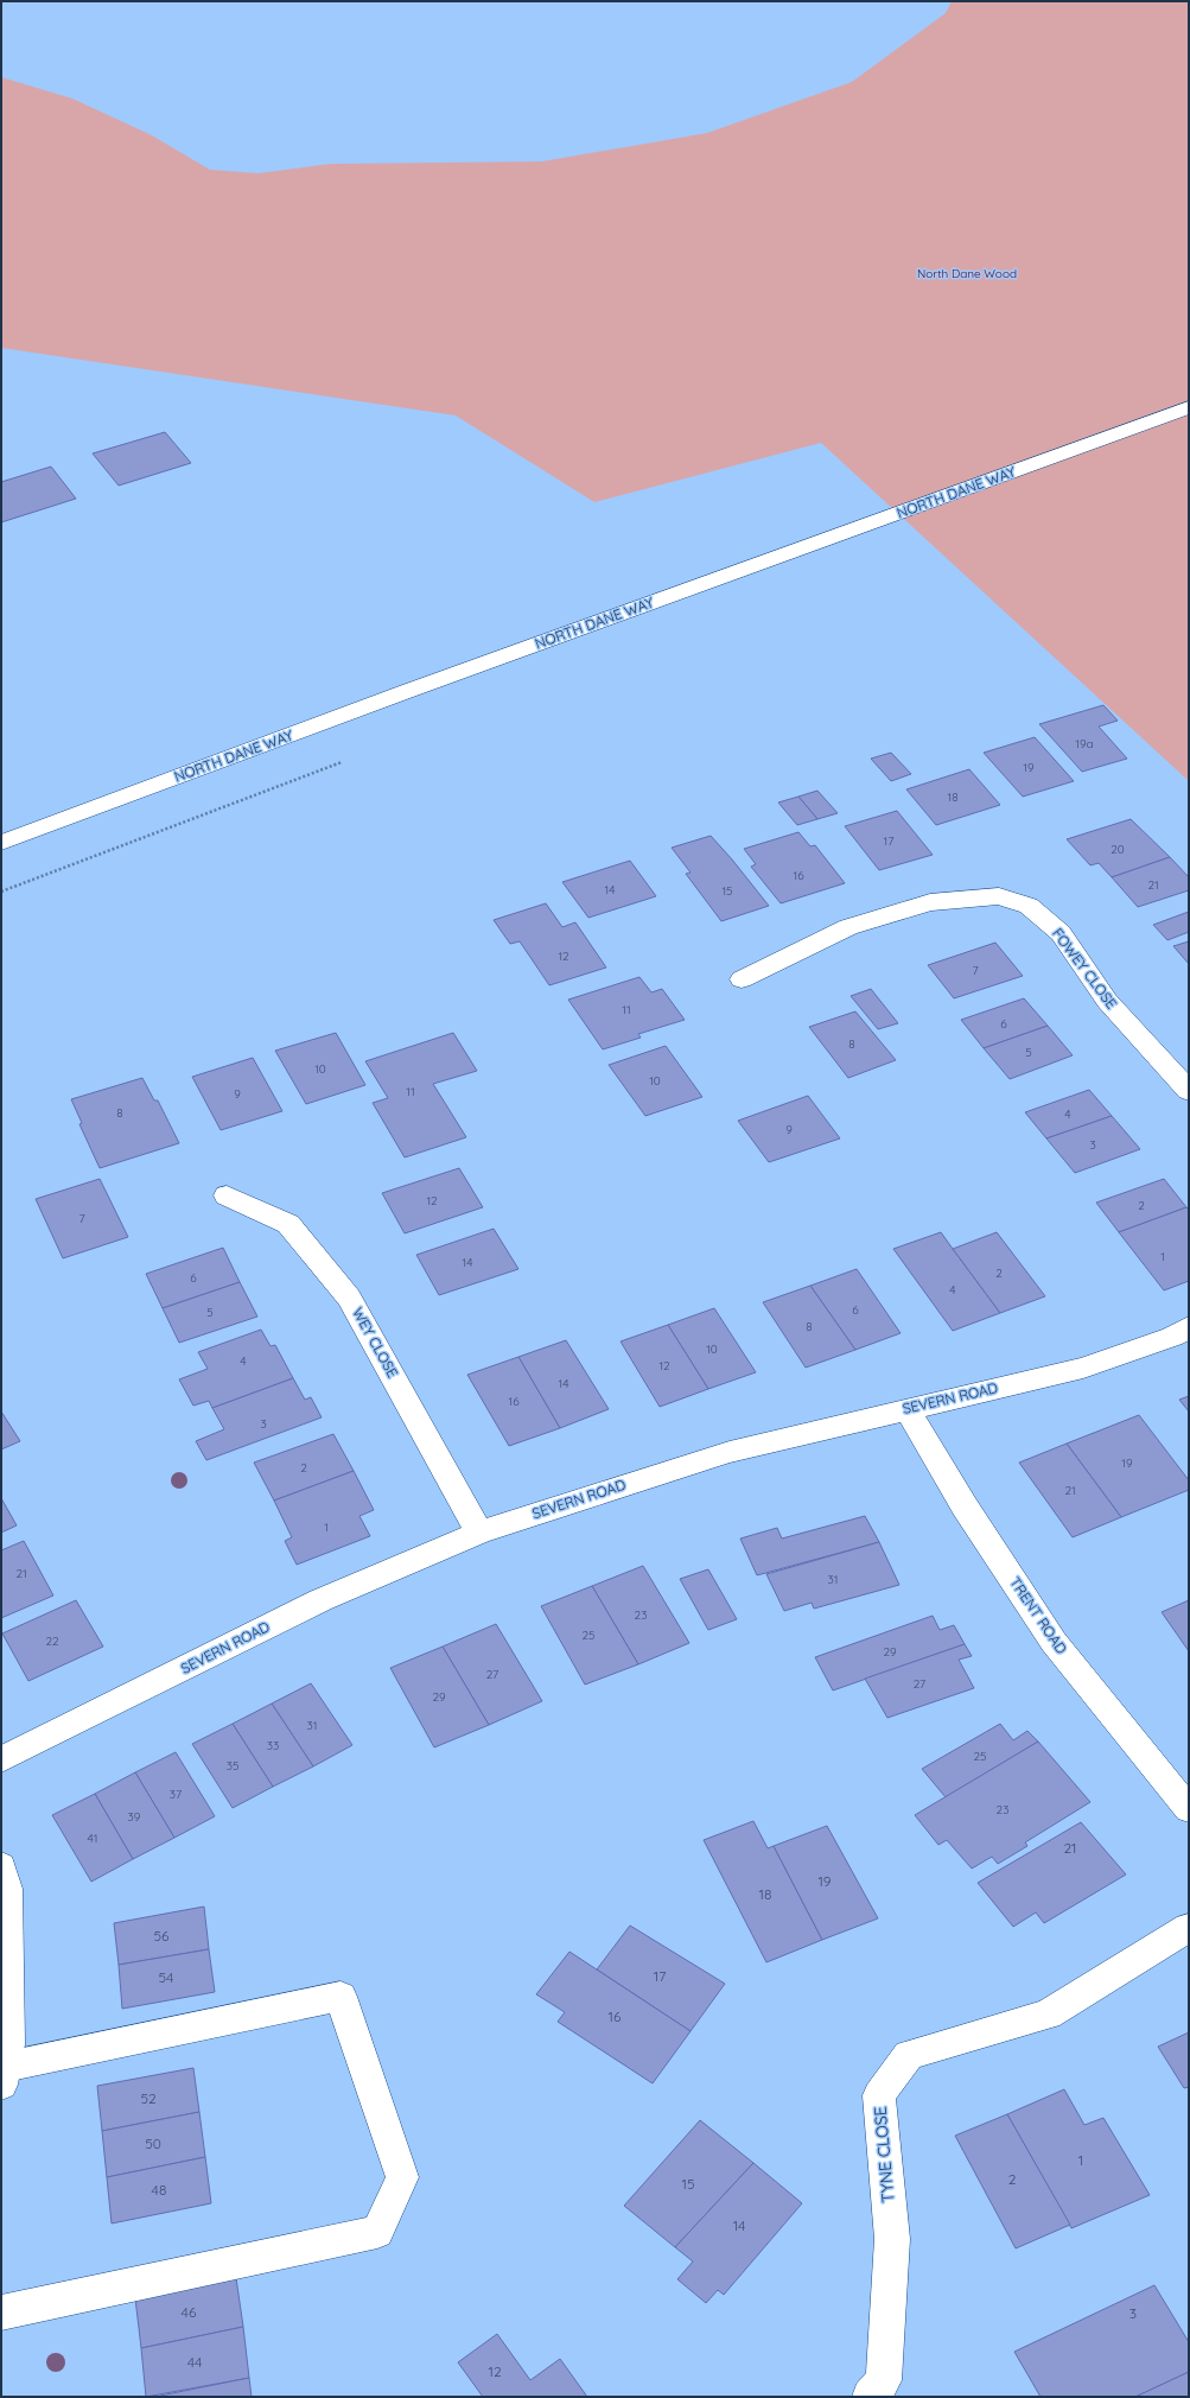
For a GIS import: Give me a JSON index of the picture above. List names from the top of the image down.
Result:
{
  "streets": {
    "street": [
      "NORTH DANE WAY",
      "FOWEY CLOSE",
      "WEY CLOSE",
      "SEVERN ROAD",
      "TRENT ROAD",
      "TYNE CLOSE"
    ]
  },
  "crossings": [
    ["WEY CLOSE", "SEVERN ROAD"],
    ["SEVERN ROAD", "TRENT ROAD"]
  ],
  "parks": ["North Dane Wood"],
  "house_numbers": [
    "19a",
    "19",
    "18",
    "17",
    "20",
    "16",
    "21",
    "14",
    "15",
    "12",
    "7",
    "11",
    "6",
    "8",
    "5",
    "10",
    "10",
    "11",
    "9",
    "8",
    "4",
    "9",
    "3",
    "12",
    "2",
    "7",
    "1",
    "14",
    "2",
    "6",
    "4",
    "6",
    "5",
    "8",
    "10",
    "4",
    "12",
    "14",
    "16",
    "3",
    "19",
    "2",
    "21",
    "1",
    "21",
    "31",
    "23",
    "25",
    "22",
    "29",
    "27",
    "27",
    "29",
    "31",
    "33",
    "25",
    "35",
    "37",
    "23",
    "39",
    "41",
    "21",
    "19",
    "18",
    "56",
    "17",
    "54",
    "16",
    "52",
    "50",
    "1",
    "2",
    "15",
    "48",
    "14",
    "46",
    "3",
    "44",
    "12"
  ]
}
